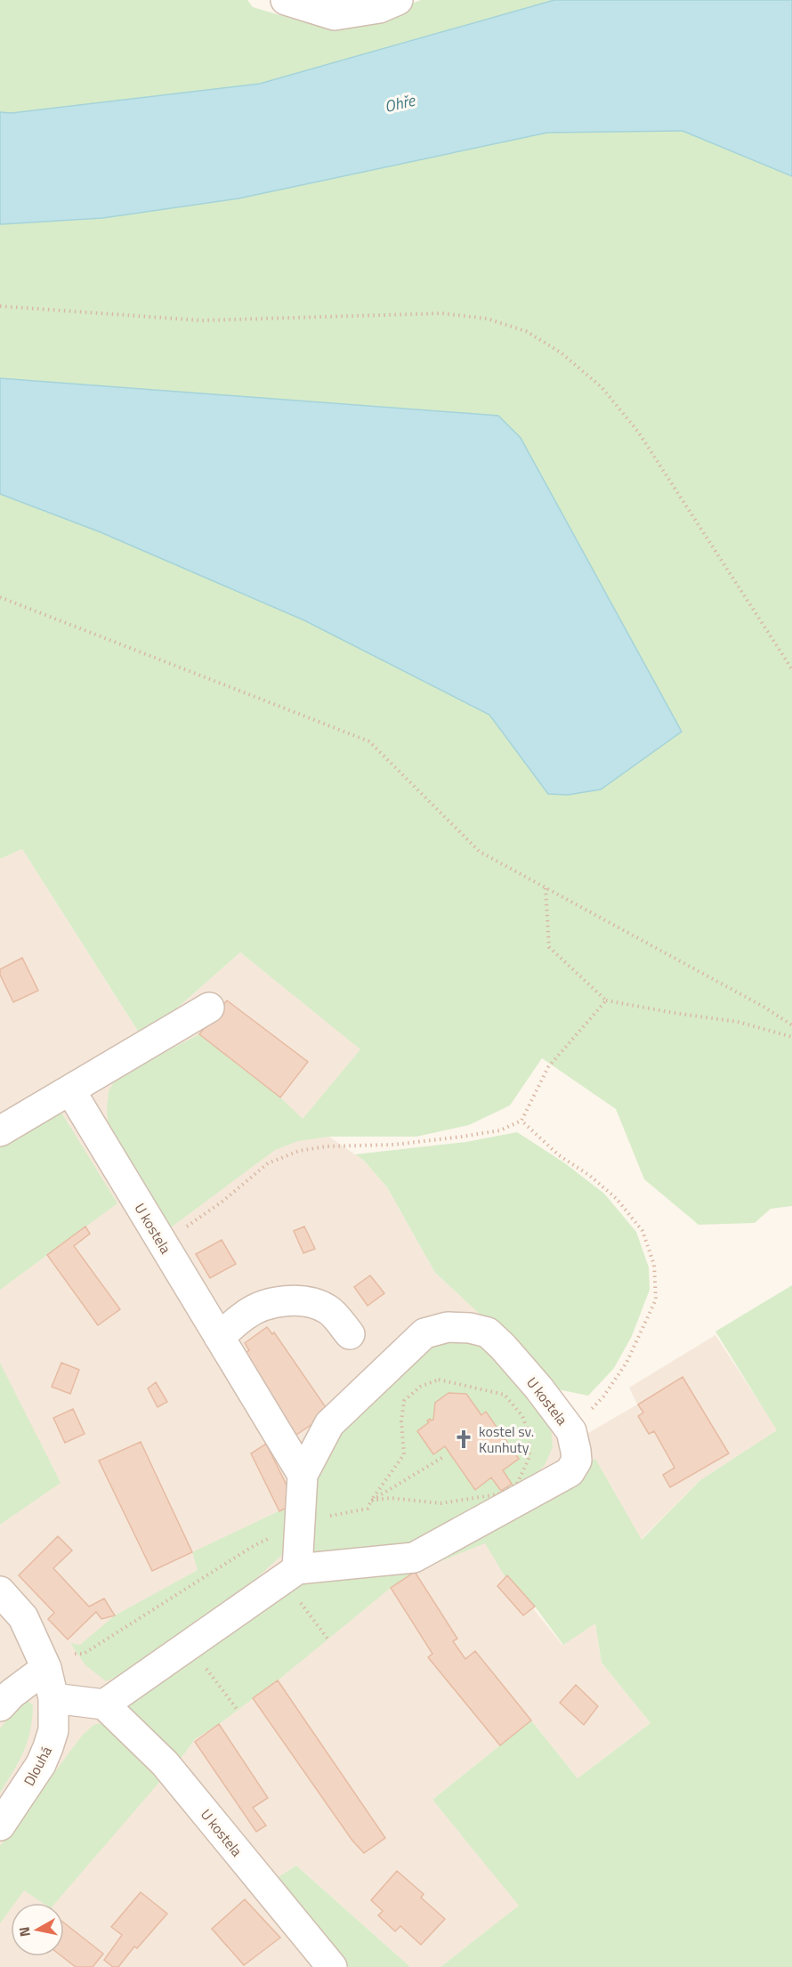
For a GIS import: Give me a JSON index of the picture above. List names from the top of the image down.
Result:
{
  "streets": {
    "street": ["U kostela", "Dlouhá"]
  },
  "water": ["Ohře"],
  "places": {
    "church": ["kostel sv. Kunhuty"]
  },
  "north": "left"
}
